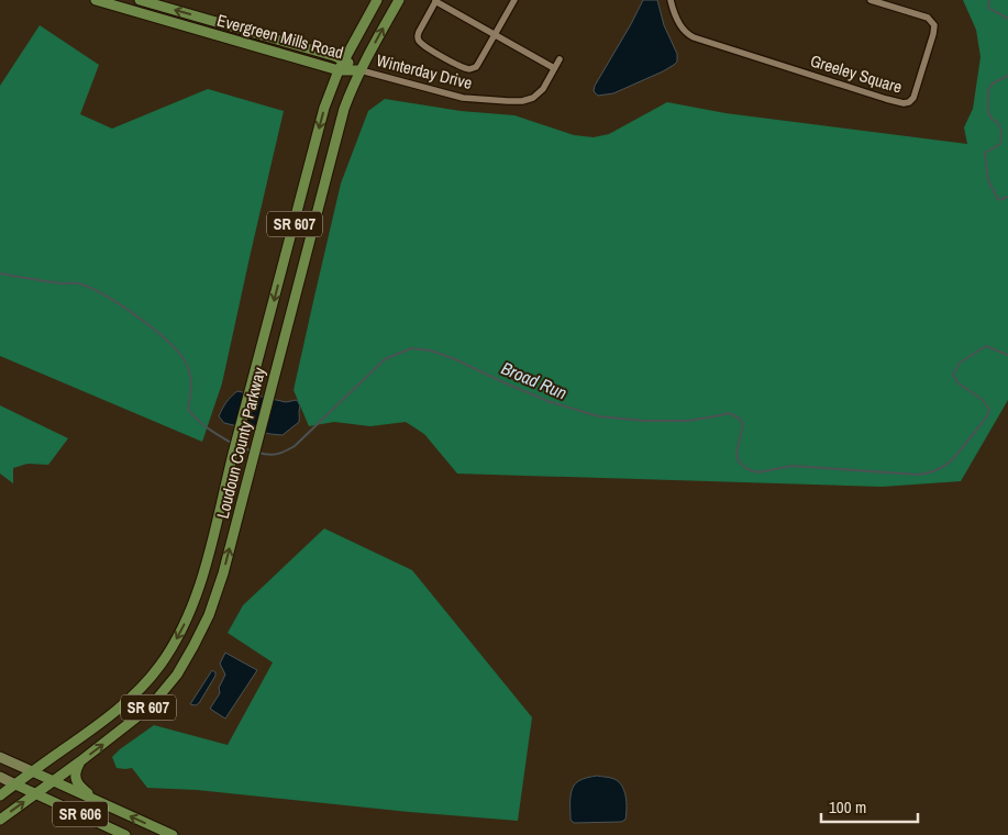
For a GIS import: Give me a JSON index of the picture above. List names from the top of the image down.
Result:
{
  "streets": {
    "main road": [
      "Evergreen Mills Road",
      "SR 607",
      "Loudoun County Parkway",
      "SR 606"
    ],
    "street": ["Winterday Drive", "Greeley Square"]
  },
  "crossings": [
    ["Evergreen Mills Road", "Winterday Drive"],
    ["Evergreen Mills Road", "Loudoun County Parkway"],
    ["Winterday Drive", "Loudoun County Parkway"],
    ["Loudoun County Parkway", "SR 606"]
  ],
  "water": ["Broad Run"],
  "scale_bar": "100 m"
}
